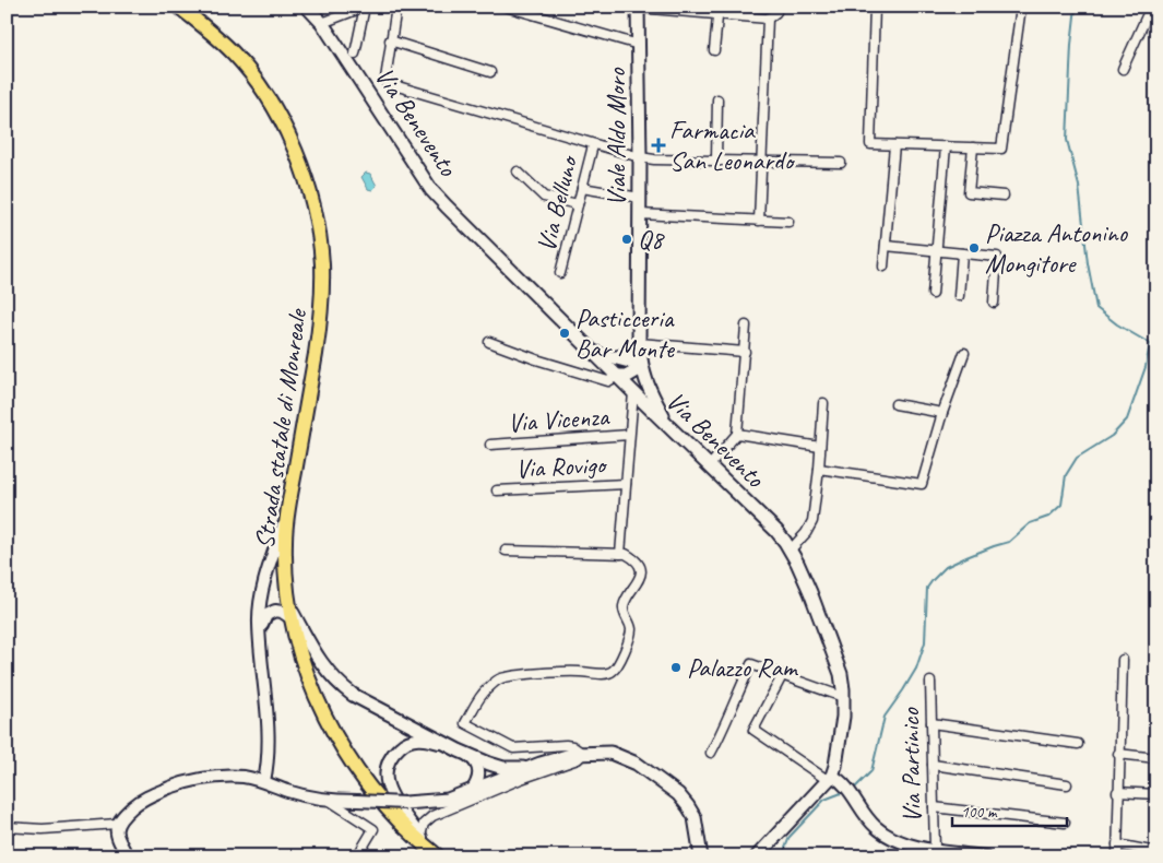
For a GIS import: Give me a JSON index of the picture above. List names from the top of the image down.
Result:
{
  "streets": {
    "main road": ["Via Benevento", "Viale Aldo Moro", "Strada statale di Monreale"],
    "street": [
      "Via Belluno",
      "Via Vicenza",
      "Via Rovigo",
      "Via Partinico"
    ]
  },
  "crossings": [
    ["Via Benevento", "Viale Aldo Moro"],
    ["Via Benevento", "Via Partinico"]
  ],
  "places": {
    "health": ["Farmacia San Leonardo"],
    "other": [
      "Q8",
      "Piazza Antonino Mongitore",
      "Pasticceria Bar Monte",
      "Palazzo Ram"
    ]
  },
  "scale_bar": "100 m"
}
